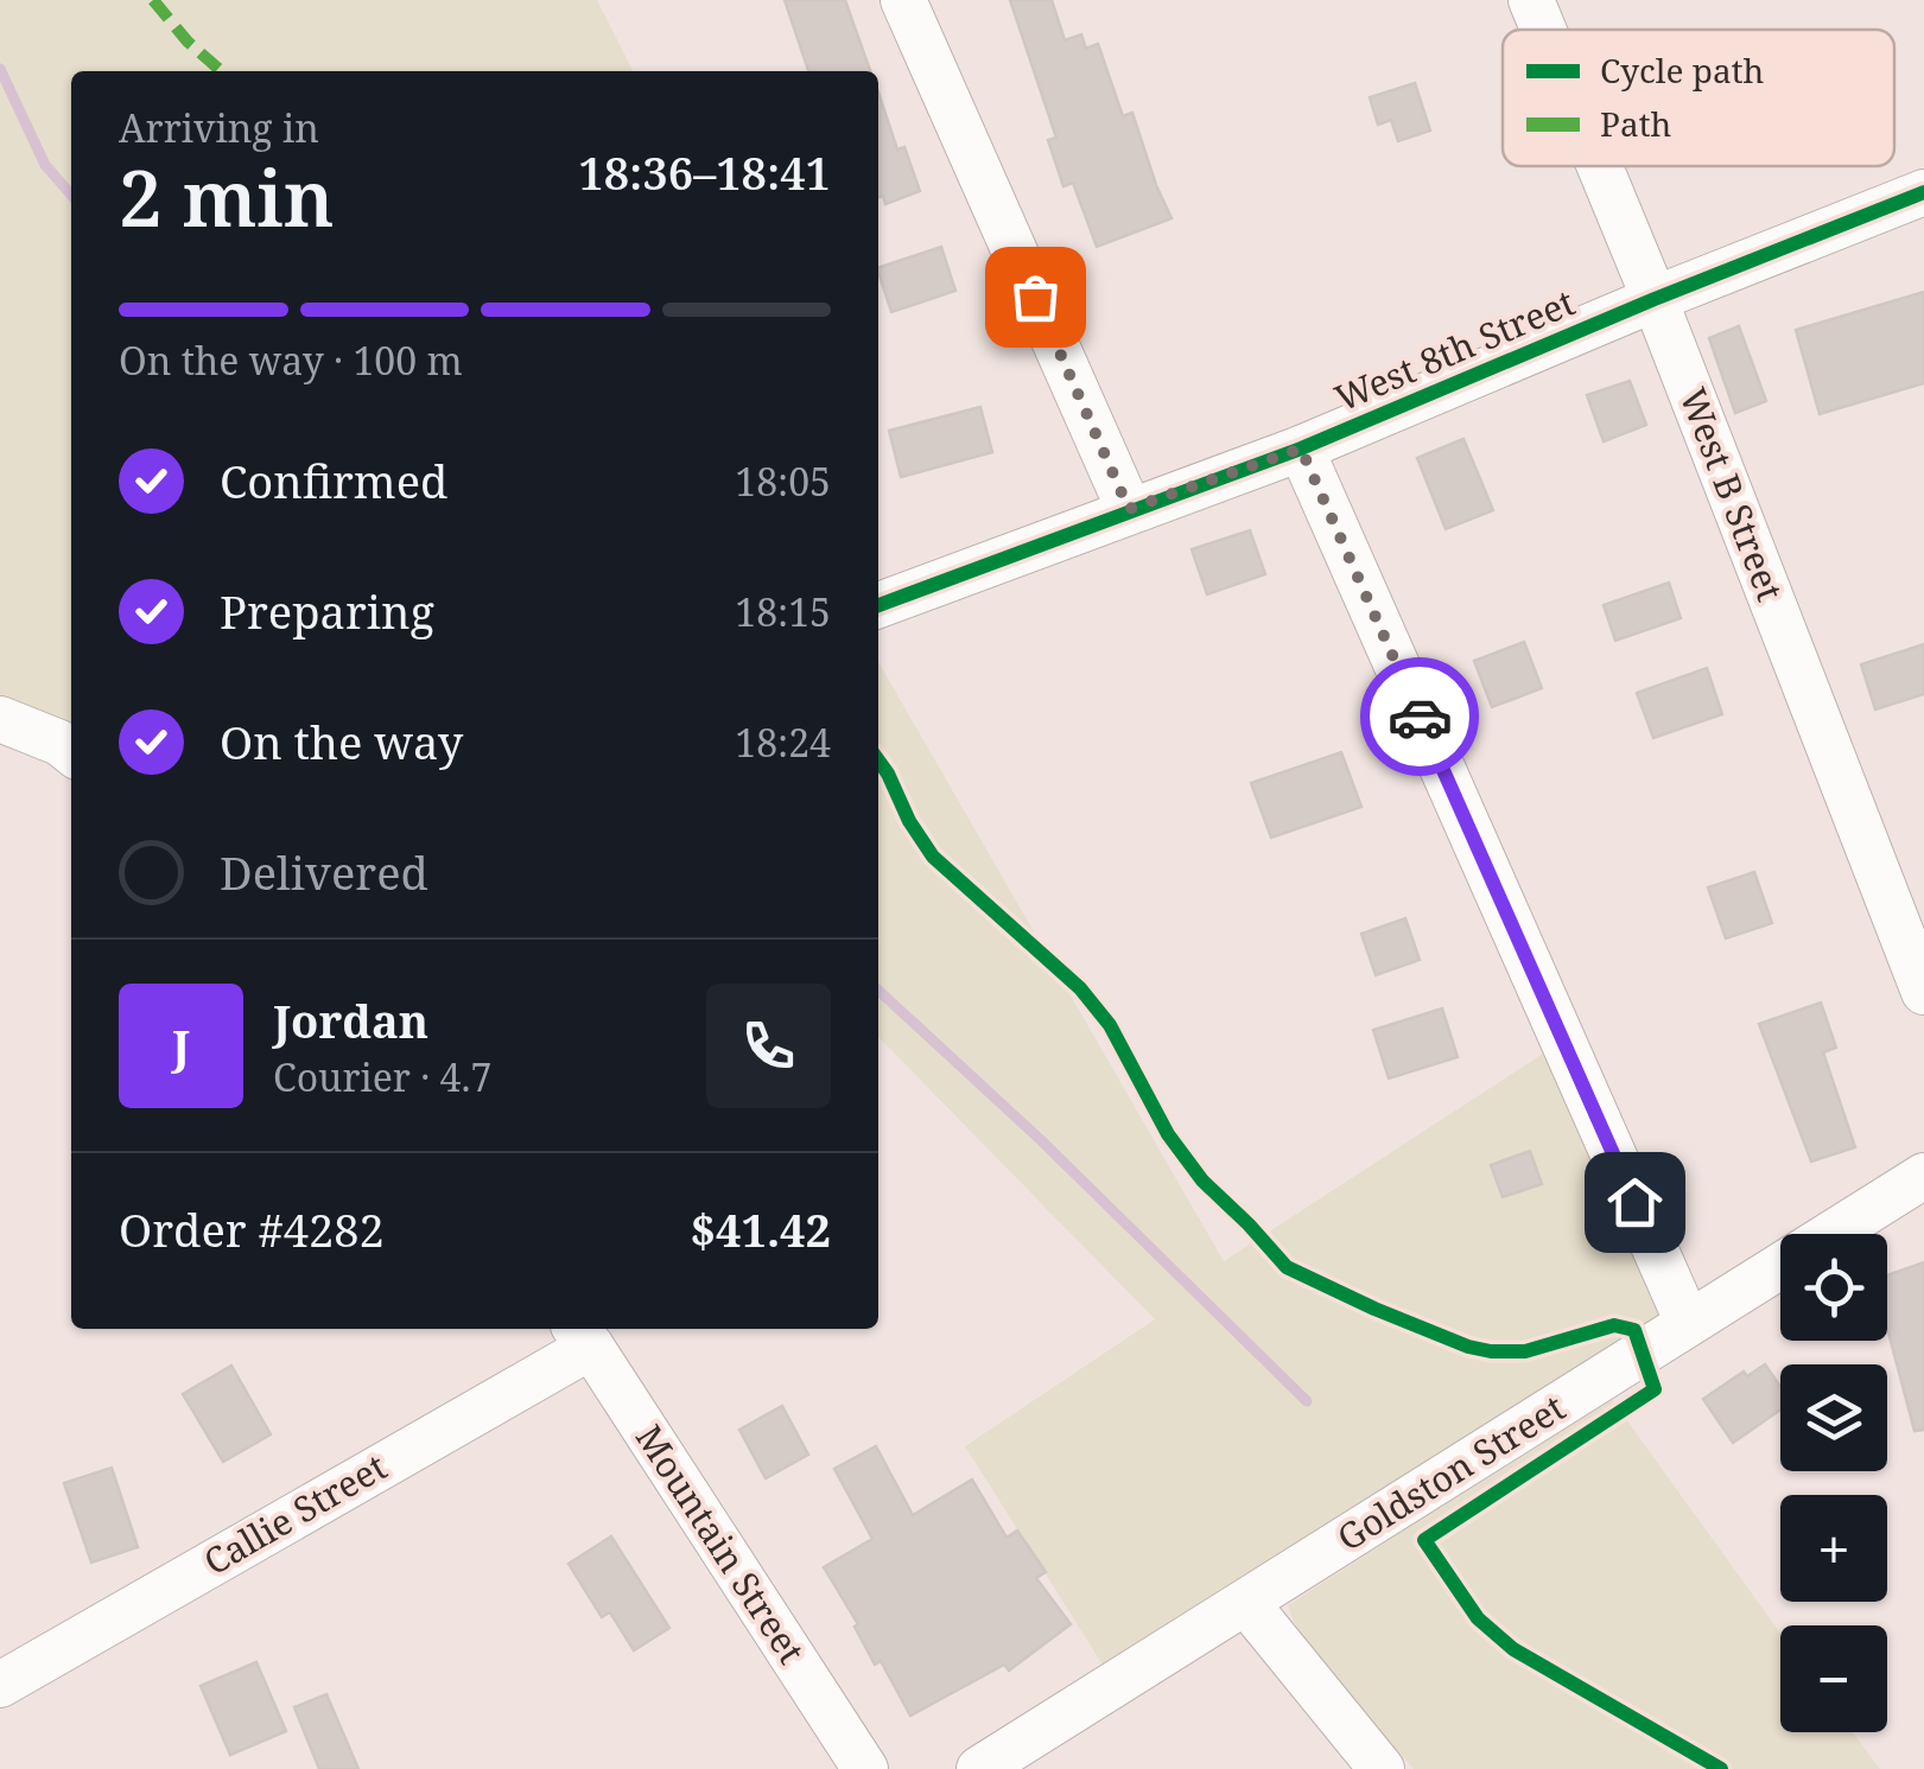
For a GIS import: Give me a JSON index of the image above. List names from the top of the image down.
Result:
{
  "streets": {
    "street": [
      "West 8th Street",
      "West B Street",
      "Goldston Street",
      "Callie Street",
      "Mountain Street"
    ]
  },
  "crossings": [
    ["West 8th Street", "West B Street"],
    ["Callie Street", "Mountain Street"]
  ],
  "legend": ["Cycle path", "Path"],
  "page": {
    "heading": ["2 min", "Arriving in", "18:36–18:41"],
    "panel": [
      "Jordan",
      "Courier · 4.7",
      "Order #4282",
      "$41.42"
    ],
    "bar": "On the way · 100 m",
    "list": [
      ["Confirmed", "18:05"],
      ["Preparing", "18:15"],
      ["On the way", "18:24"],
      "Delivered"
    ],
    "round": "J",
    "map_buttons": ["+", "−"]
  }
}
